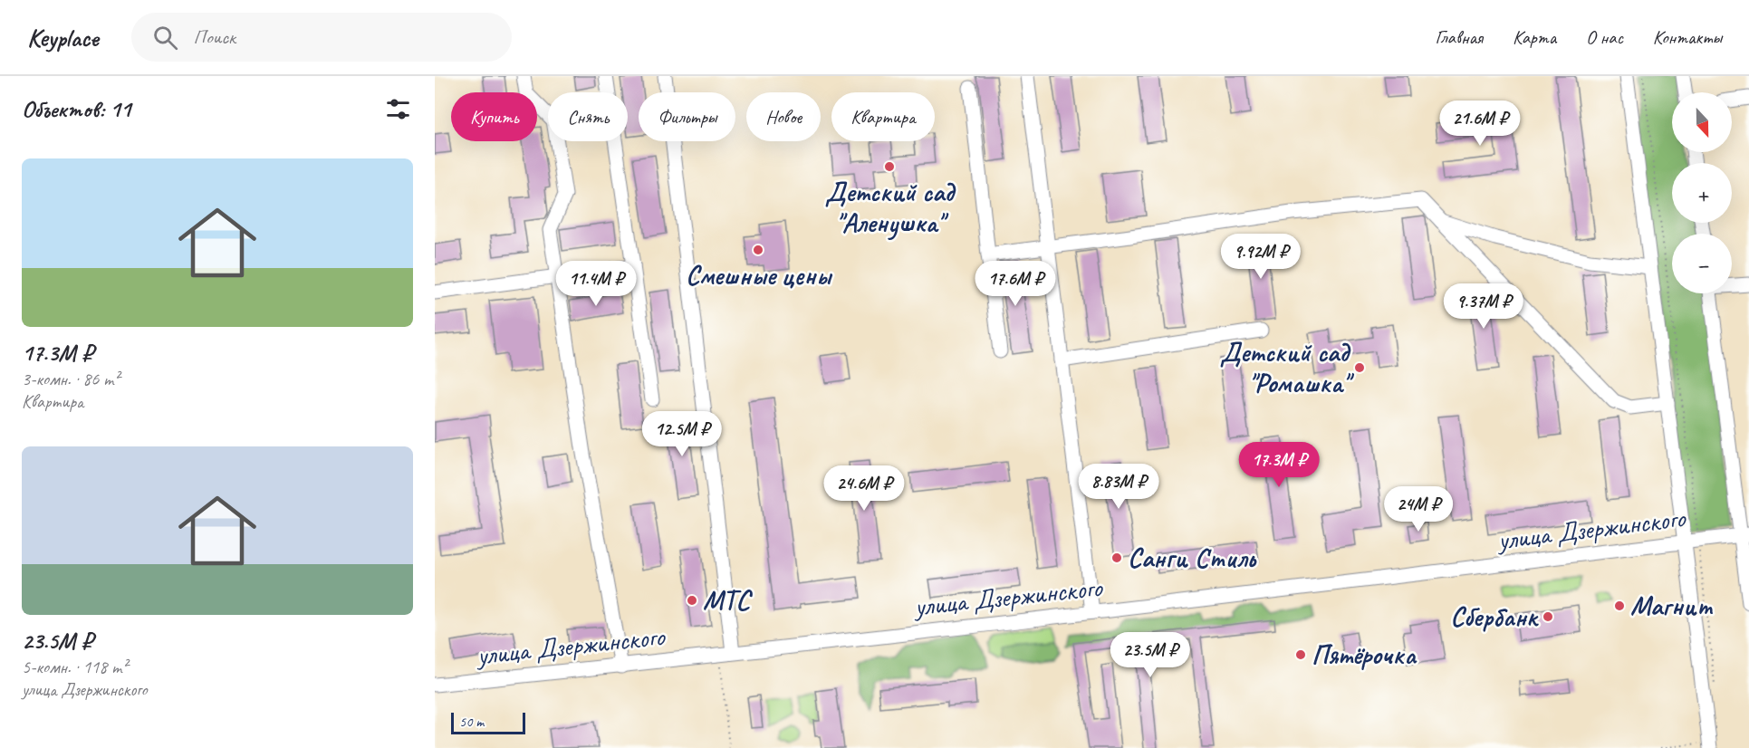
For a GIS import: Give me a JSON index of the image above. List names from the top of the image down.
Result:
{
  "streets": {
    "street": ["улица Дзержинского"]
  },
  "places": [
    "Детский сад \"Аленушка\"",
    "Смешные цены",
    "Детский сад \"Ромашка\"",
    "Санги Стиль",
    "МТС",
    "Магнит",
    "Сбербанк",
    "Пятёрочка"
  ],
  "scale_bar": "50 m",
  "north": "bottom",
  "page": {
    "header": "Keyplace",
    "search": "Поиск",
    "nav": [
      "Главная",
      "Карта",
      "О нас",
      "Контакты"
    ],
    "heading": "Объектов: 11",
    "map_buttons": ["+", "−"],
    "chip": [
      "Купить",
      "Снять",
      "Фильтры",
      "Новое",
      "Квартира"
    ],
    "price": [
      "21.6M ₽",
      "9.92M ₽",
      "11.4M ₽",
      "17.6M ₽",
      "9.37M ₽",
      "12.5M ₽",
      "17.3M ₽",
      "8.83M ₽",
      "24.6M ₽",
      "24M ₽",
      "23.5M ₽"
    ],
    "list": [
      {
        "name": "17.3M ₽",
        "note": "3-комн. · 86 m² · Квартира"
      },
      {
        "name": "23.5M ₽",
        "note": "5-комн. · 118 m² · улица Дзержинского"
      }
    ],
    "scale": "50 m"
  }
}
